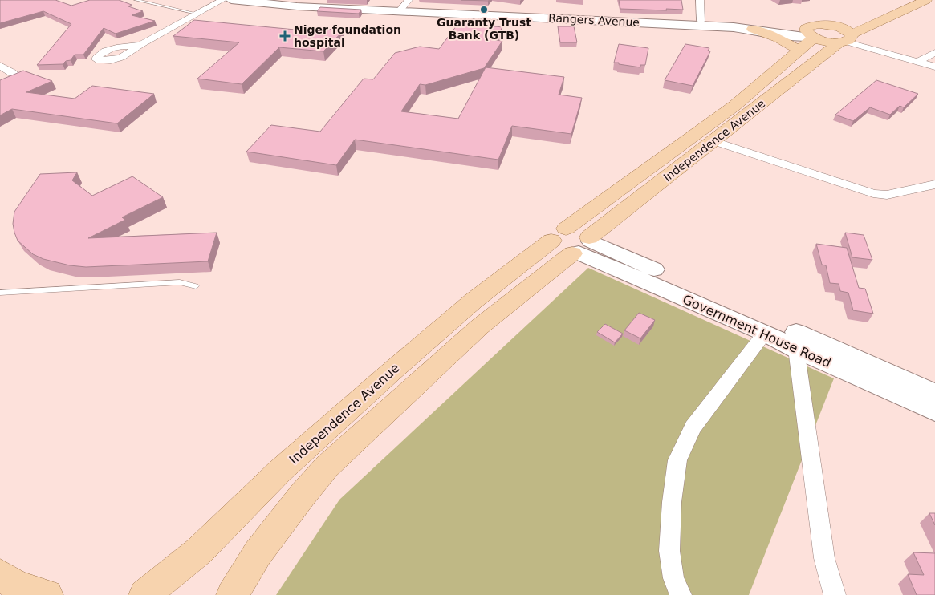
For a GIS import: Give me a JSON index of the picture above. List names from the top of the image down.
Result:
{
  "streets": {
    "main road": ["Rangers Avenue", "Independence Avenue", "Government House Road"]
  },
  "crossings": [
    ["Rangers Avenue", "Independence Avenue"],
    ["Independence Avenue", "Government House Road"]
  ],
  "places": {
    "other": ["Guaranty Trust Bank (GTB)"],
    "health": ["Niger foundation hospital"]
  }
}
